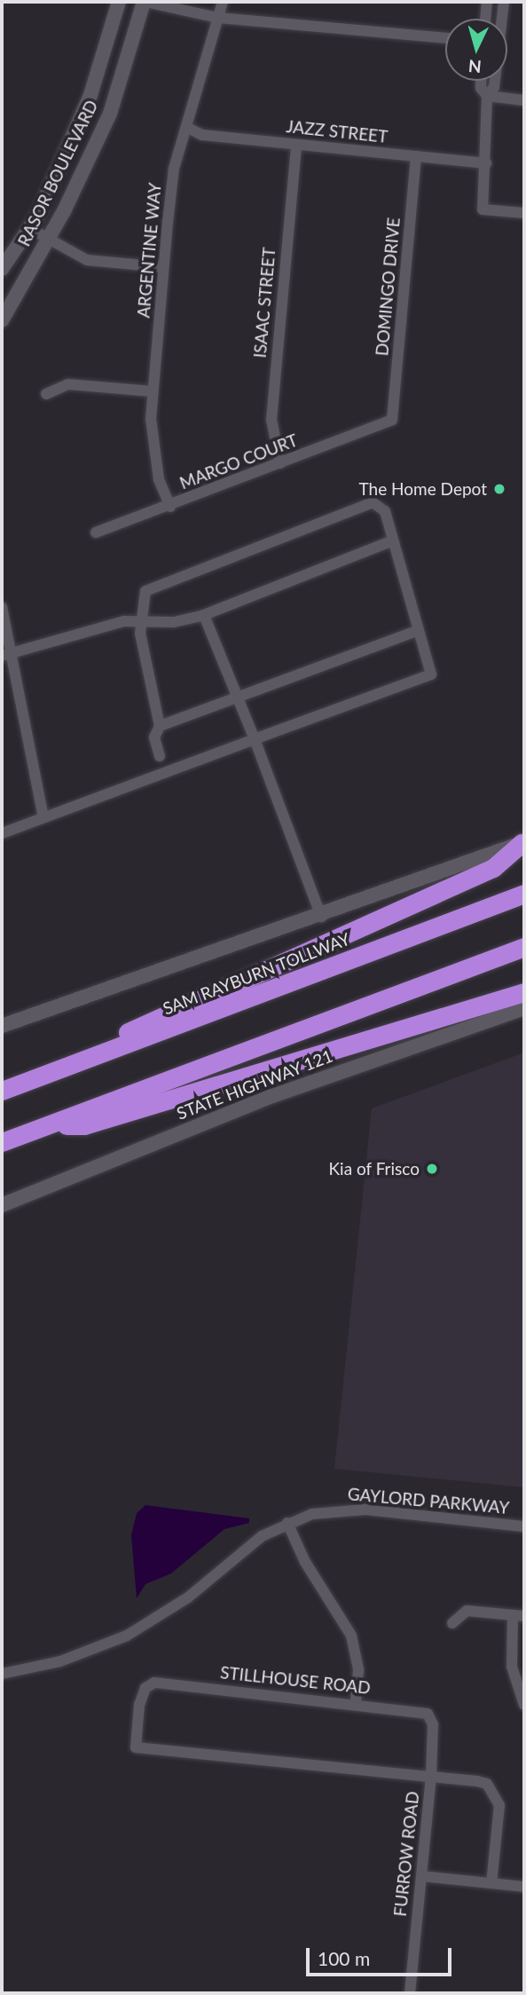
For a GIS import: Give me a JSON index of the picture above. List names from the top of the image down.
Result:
{
  "streets": {
    "highway": ["SAM RAYBURN TOLLWAY"],
    "main road": ["RASOR BOULEVARD", "STATE HIGHWAY 121"],
    "street": [
      "JAZZ STREET",
      "ARGENTINE WAY",
      "DOMINGO DRIVE",
      "ISAAC STREET",
      "MARGO COURT",
      "GAYLORD PARKWAY",
      "STILLHOUSE ROAD",
      "FURROW ROAD"
    ]
  },
  "crossings": [
    ["JAZZ STREET", "ARGENTINE WAY"],
    ["JAZZ STREET", "DOMINGO DRIVE"],
    ["JAZZ STREET", "ISAAC STREET"],
    ["ARGENTINE WAY", "MARGO COURT"],
    ["DOMINGO DRIVE", "MARGO COURT"],
    ["ISAAC STREET", "MARGO COURT"],
    ["STILLHOUSE ROAD", "FURROW ROAD"]
  ],
  "places": ["The Home Depot", "Kia of Frisco"],
  "scale_bar": "100 m",
  "north": "bottom"
}
